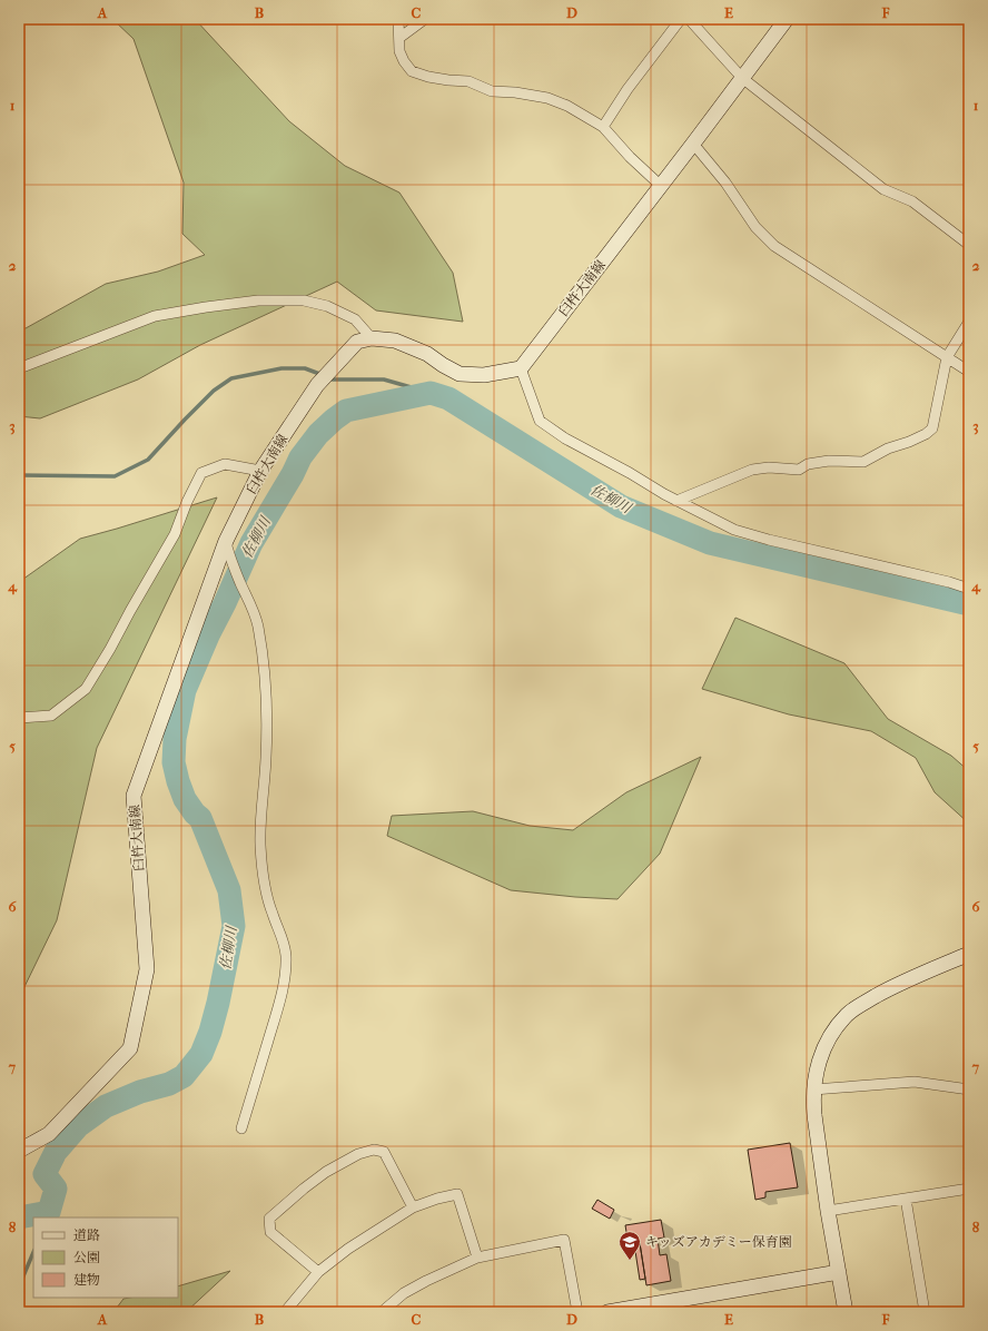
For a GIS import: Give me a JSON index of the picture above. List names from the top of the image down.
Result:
{
  "streets": {
    "main road": ["臼杵大南線"]
  },
  "water": ["佐柳川"],
  "places": {
    "school or university": ["キッズアカデミー保育園"]
  },
  "legend": ["道路", "公園", "建物"],
  "grid": {
    "columns": [
      "A",
      "B",
      "C",
      "D",
      "E",
      "F"
    ],
    "rows": [
      "1",
      "2",
      "3",
      "4",
      "5",
      "6",
      "7",
      "8"
    ]
  }
}
